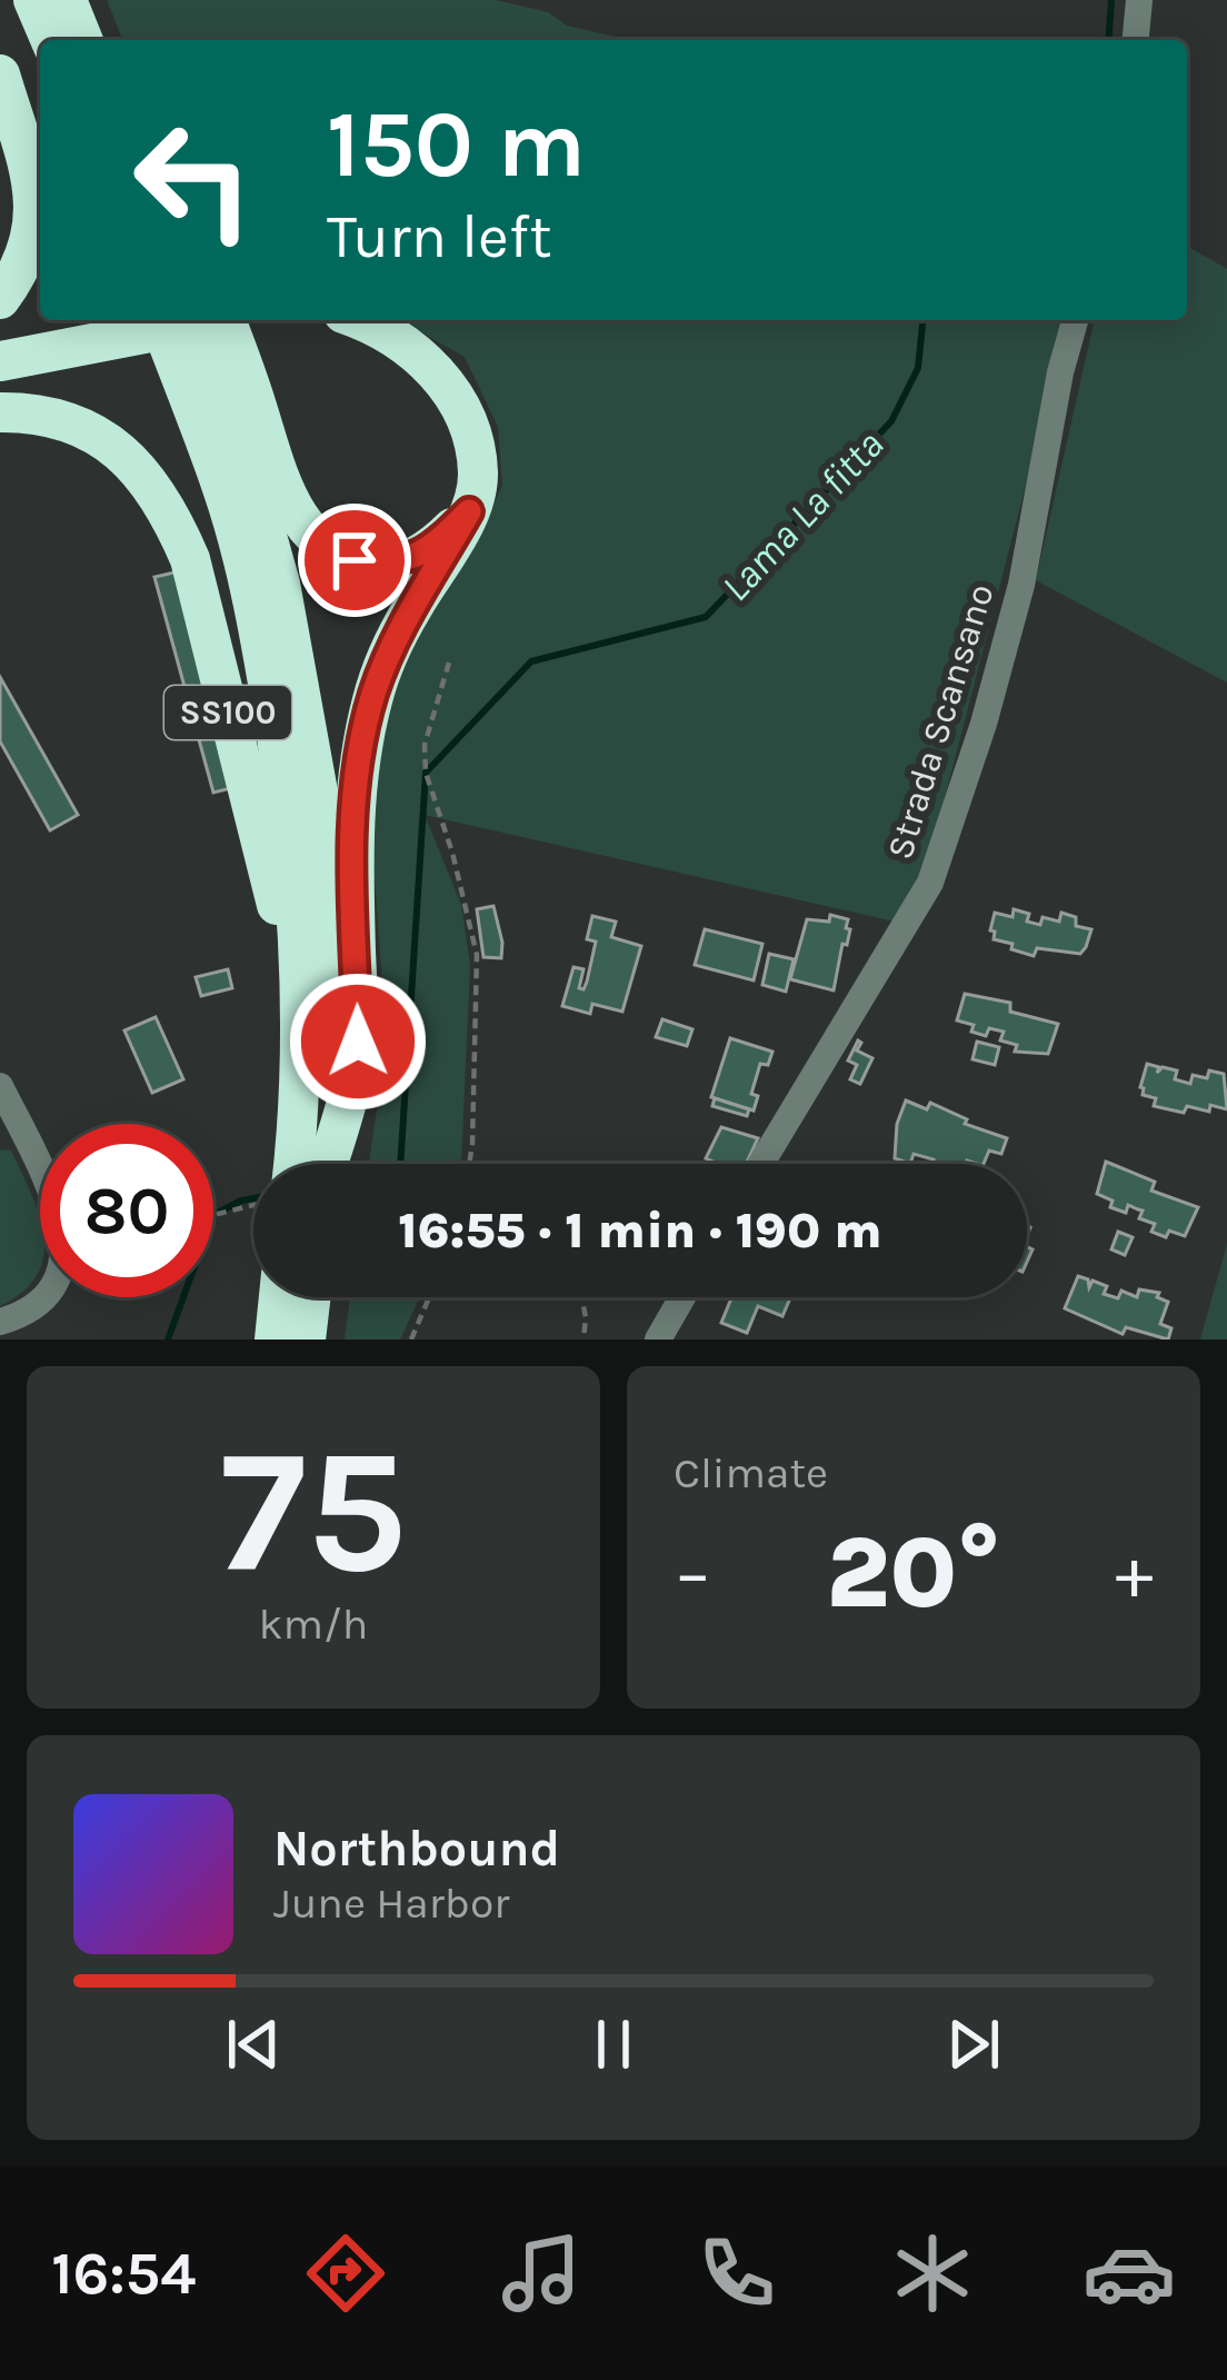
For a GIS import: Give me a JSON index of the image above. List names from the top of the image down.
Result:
{
  "streets": {
    "highway": ["SS100"],
    "street": ["Strada Scansano"]
  },
  "water": ["Lama La fitta"],
  "page": {
    "turn": ["150 m", "Turn left"],
    "limit": "80",
    "trip": "16:55 · 1 min · 190 m",
    "tile": [
      ["75", "km/h"],
      "Climate"
    ],
    "heat": ["−", "20°", "+"],
    "song": ["Northbound", "June Harbor"],
    "tabs": "16:54"
  }
}
